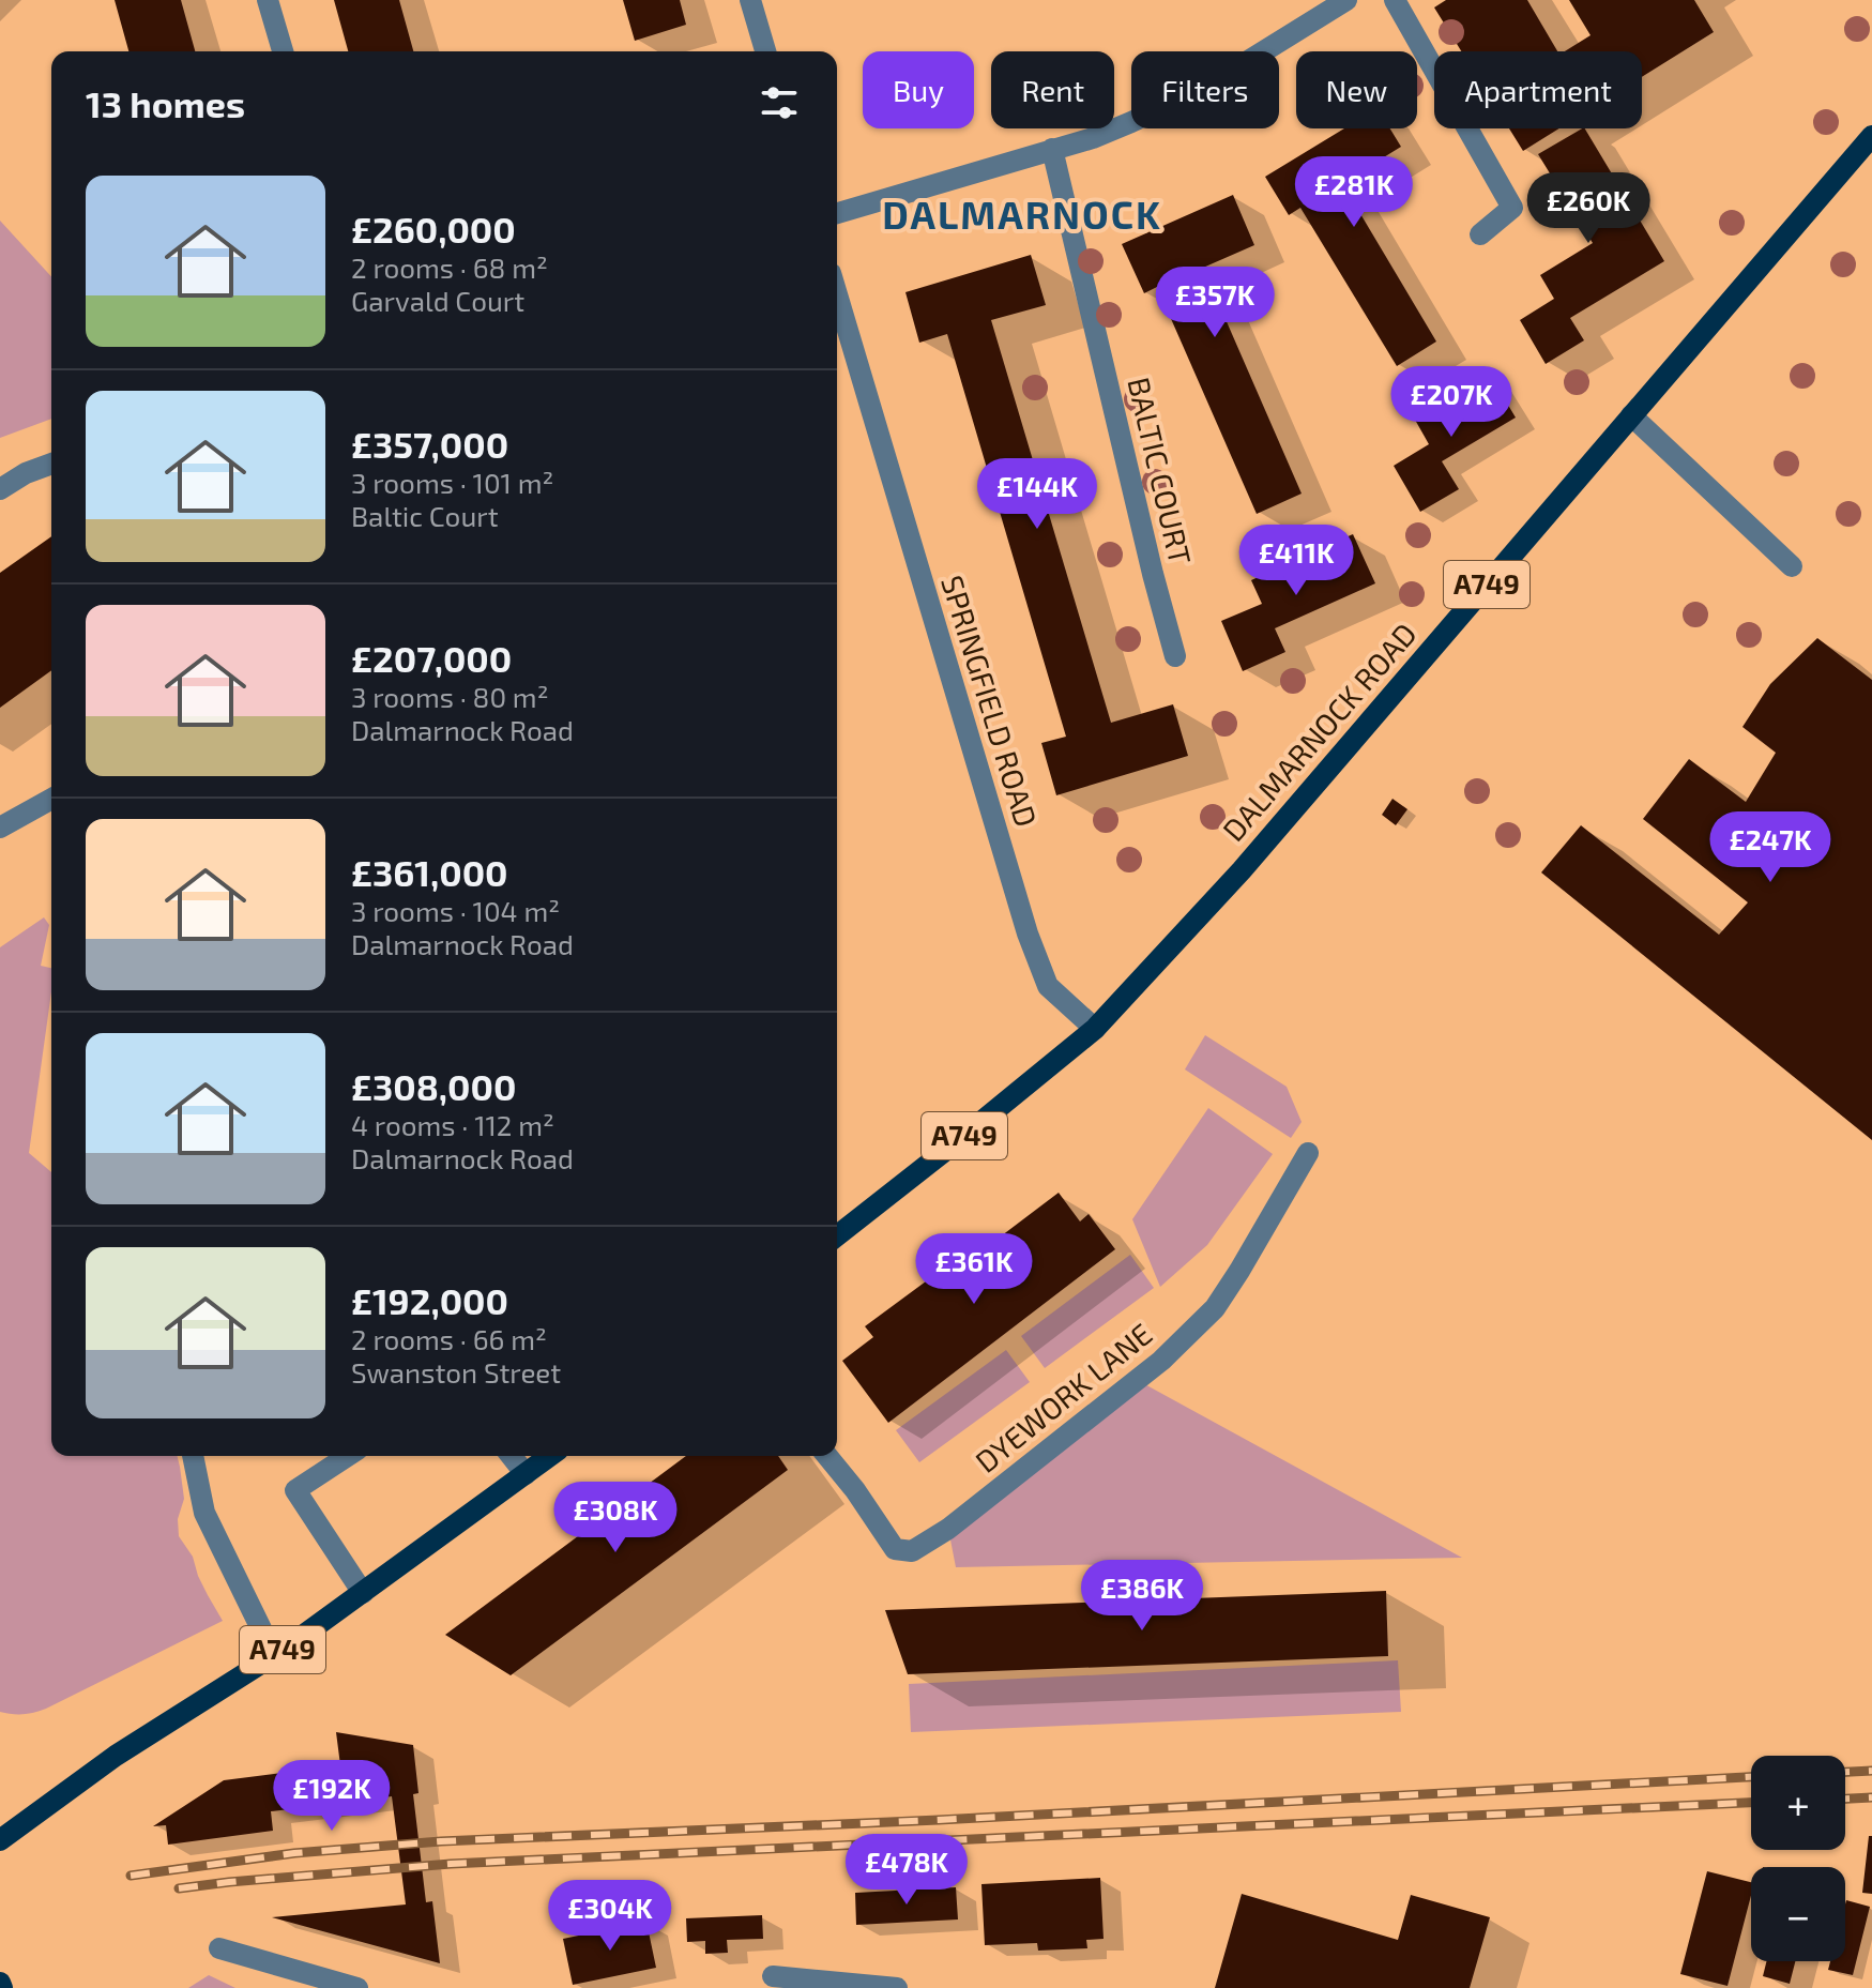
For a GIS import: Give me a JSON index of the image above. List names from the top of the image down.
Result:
{
  "streets": {
    "main road": ["A749", "DALMARNOCK ROAD"],
    "street": ["BALTIC COURT", "SPRINGFIELD ROAD", "DYEWORK LANE"]
  },
  "crossings": [
    ["SPRINGFIELD ROAD", "DALMARNOCK ROAD"]
  ],
  "districts": ["DALMARNOCK"],
  "page": {
    "chip": [
      "Buy",
      "Rent",
      "Filters",
      "New",
      "Apartment"
    ],
    "heading": "13 homes",
    "list": [
      {
        "name": "£260,000",
        "note": "2 rooms · 68 m² · Garvald Court"
      },
      {
        "name": "£357,000",
        "note": "3 rooms · 101 m² · Baltic Court"
      },
      {
        "name": "£207,000",
        "note": "3 rooms · 80 m² · Dalmarnock Road"
      },
      {
        "name": "£361,000",
        "note": "3 rooms · 104 m² · Dalmarnock Road"
      },
      {
        "name": "£308,000",
        "note": "4 rooms · 112 m² · Dalmarnock Road"
      },
      {
        "name": "£192,000",
        "note": "2 rooms · 66 m² · Swanston Street"
      }
    ],
    "price": [
      "£281K",
      "£260K",
      "£357K",
      "£207K",
      "£144K",
      "£411K",
      "£247K",
      "£361K",
      "£308K",
      "£386K",
      "£192K",
      "£478K",
      "£304K"
    ],
    "map_buttons": ["+", "−"]
  }
}
